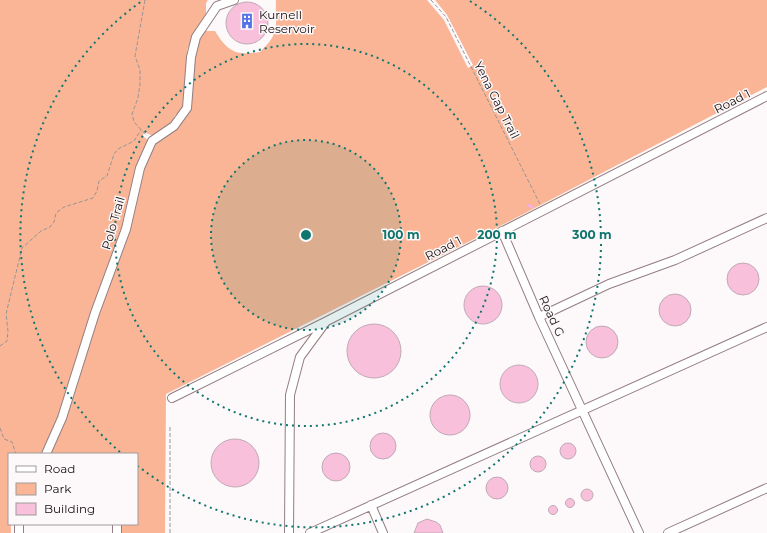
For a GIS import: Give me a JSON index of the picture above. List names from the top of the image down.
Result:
{
  "streets": {
    "street": ["Road 1", "Polo Trail", "Road G"],
    "path": ["Yena Gap Trail"]
  },
  "crossings": [
    ["Yena Gap Trail", "Road 1"],
    ["Road 1", "Road G"]
  ],
  "places": {
    "building": ["Kurnell Reservoir"]
  },
  "legend": ["Road", "Park", "Building"],
  "rings": ["100 m", "200 m", "300 m"]
}
